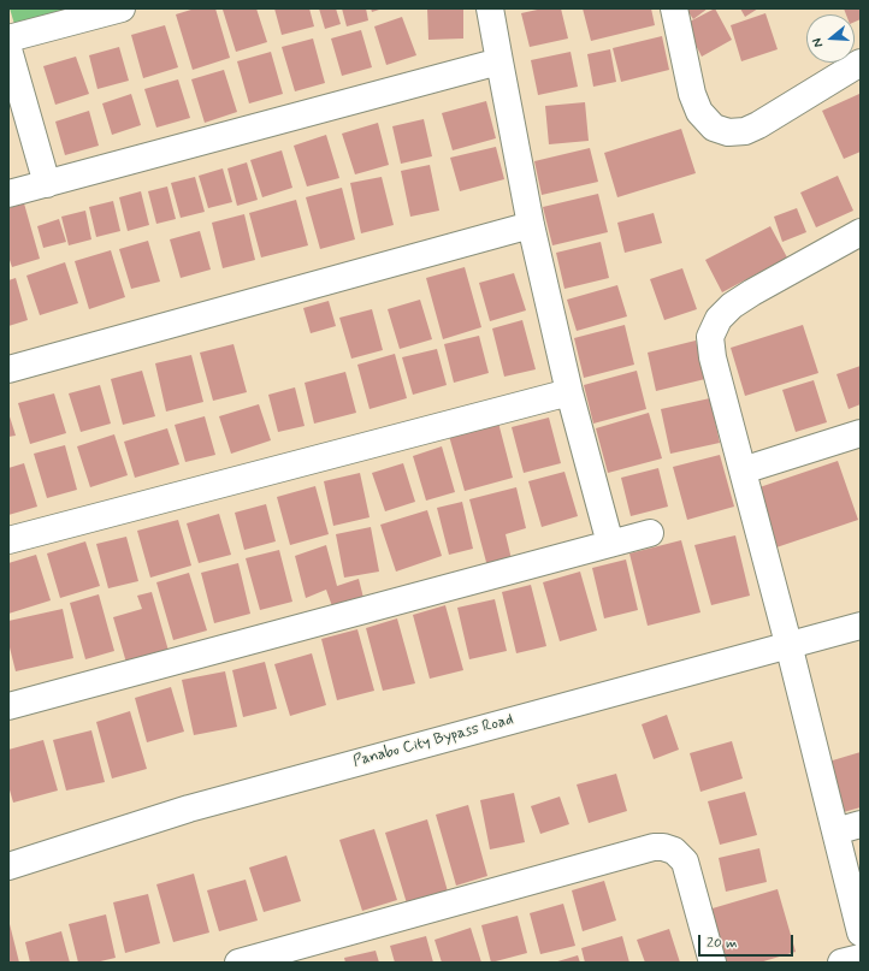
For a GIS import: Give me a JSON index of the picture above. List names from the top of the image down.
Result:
{
  "streets": {
    "street": ["Panabo City Bypass Road"]
  },
  "scale_bar": "20 m",
  "north": "left"
}
